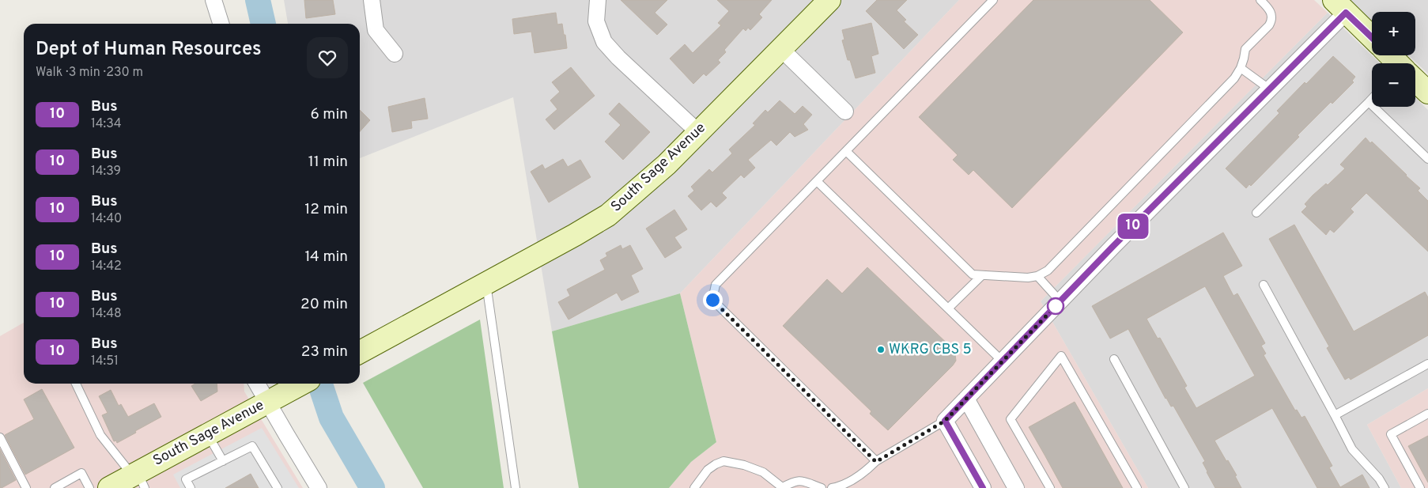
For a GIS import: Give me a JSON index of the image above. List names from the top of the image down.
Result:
{
  "streets": {
    "street": ["South Sage Avenue"]
  },
  "places": ["WKRG CBS 5"],
  "lines": ["bus line 10"],
  "page": {
    "on_map": "10",
    "map_buttons": ["+", "−"],
    "heading": ["Dept of Human Resources", "Walk · 3 min · 230 m"],
    "list": [
      {
        "mark": "10",
        "name": "Bus",
        "note": "14:34",
        "value": "6 min"
      },
      {
        "mark": "10",
        "name": "Bus",
        "note": "14:39",
        "value": "11 min"
      },
      {
        "mark": "10",
        "name": "Bus",
        "note": "14:40",
        "value": "12 min"
      },
      {
        "mark": "10",
        "name": "Bus",
        "note": "14:42",
        "value": "14 min"
      },
      {
        "mark": "10",
        "name": "Bus",
        "note": "14:48",
        "value": "20 min"
      },
      {
        "mark": "10",
        "name": "Bus",
        "note": "14:51",
        "value": "23 min"
      }
    ]
  }
}
